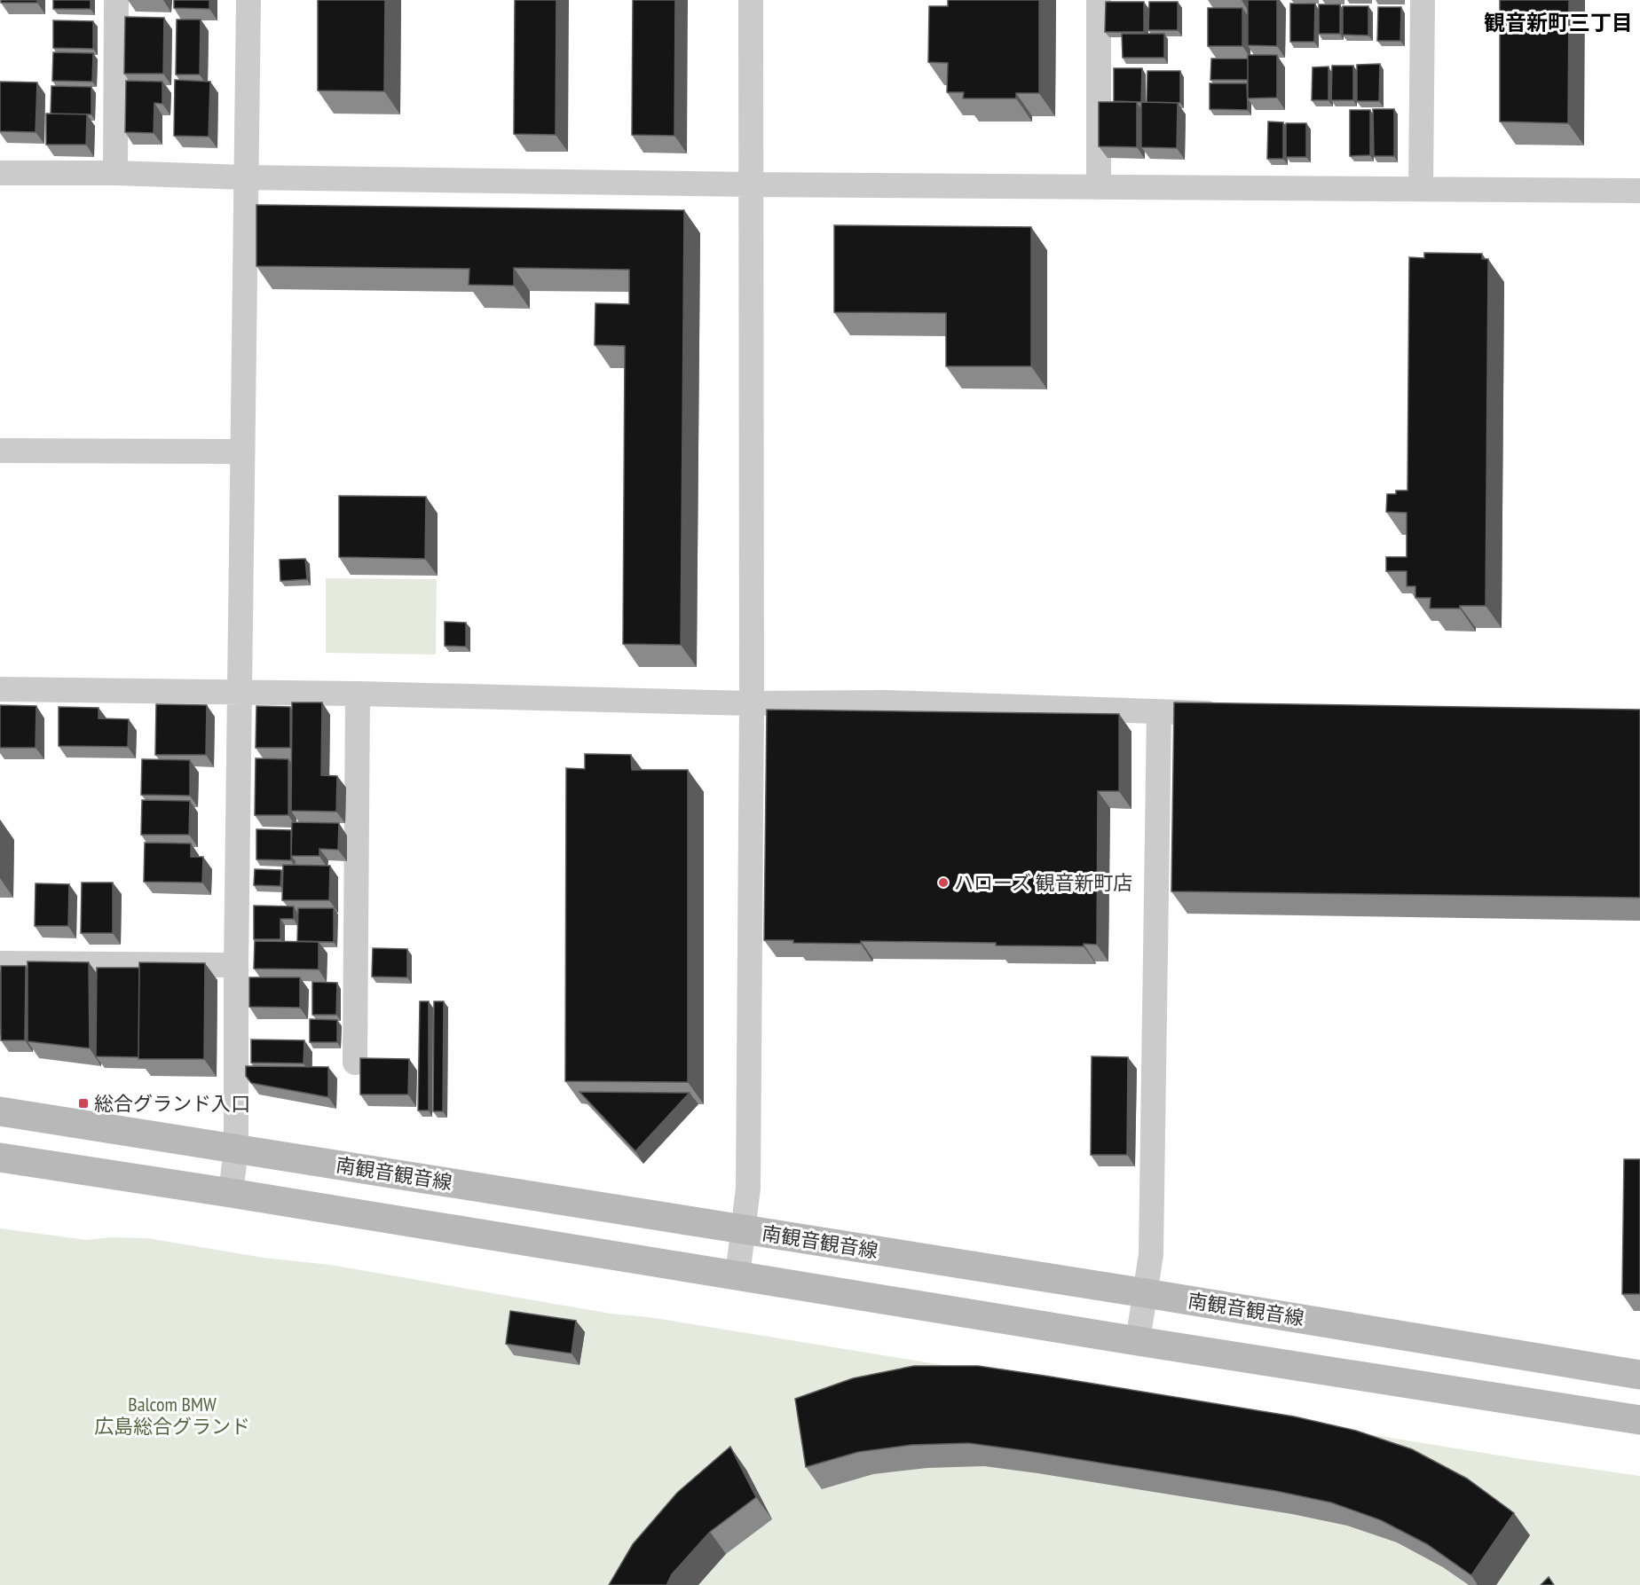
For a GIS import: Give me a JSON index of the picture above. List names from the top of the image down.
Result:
{
  "streets": {
    "main road": ["南観音観音線"]
  },
  "districts": ["観音新町三丁目"],
  "parks": ["Balcom BMW 広島総合グランド"],
  "places": {
    "other": ["ハローズ 観音新町店"],
    "transit": ["総合グランド入口"]
  }
}
